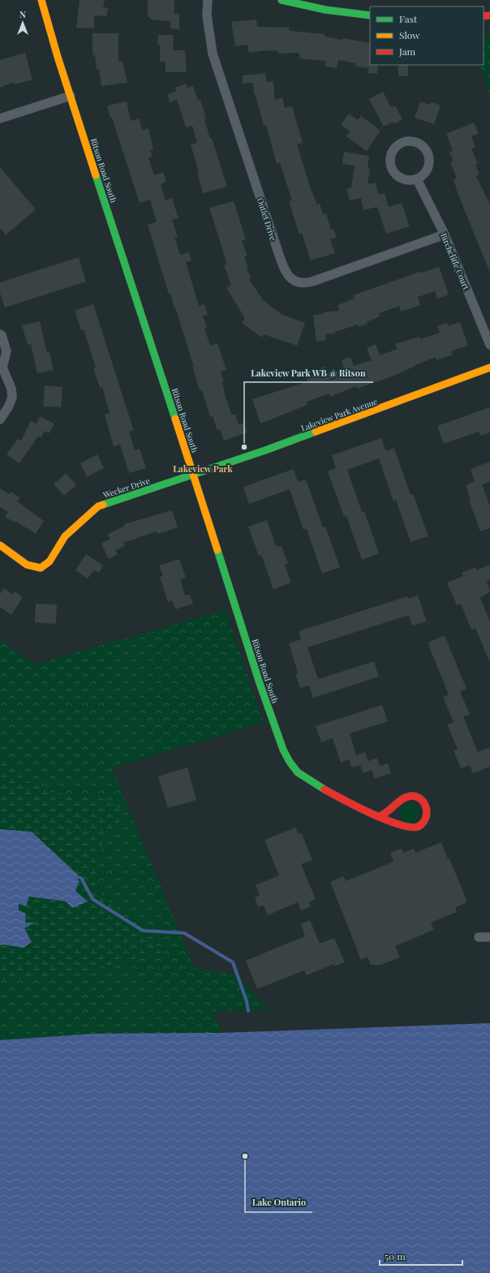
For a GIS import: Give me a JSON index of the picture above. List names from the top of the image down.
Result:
{
  "streets": {
    "street": [
      "Ritson Road South",
      "Outlet Drive",
      "Birchcliffe Court",
      "Lakeview Park Avenue",
      "Wecker Drive"
    ]
  },
  "crossings": [
    ["Ritson Road South", "Lakeview Park Avenue"],
    ["Ritson Road South", "Wecker Drive"],
    ["Outlet Drive", "Birchcliffe Court"],
    ["Lakeview Park Avenue", "Wecker Drive"]
  ],
  "districts": ["Lakeview Park"],
  "places": ["Lakeview Park WB @ Ritson", "Lake Ontario"],
  "legend": ["Fast", "Slow", "Jam"],
  "scale_bar": "50 m",
  "north": "top"
}
